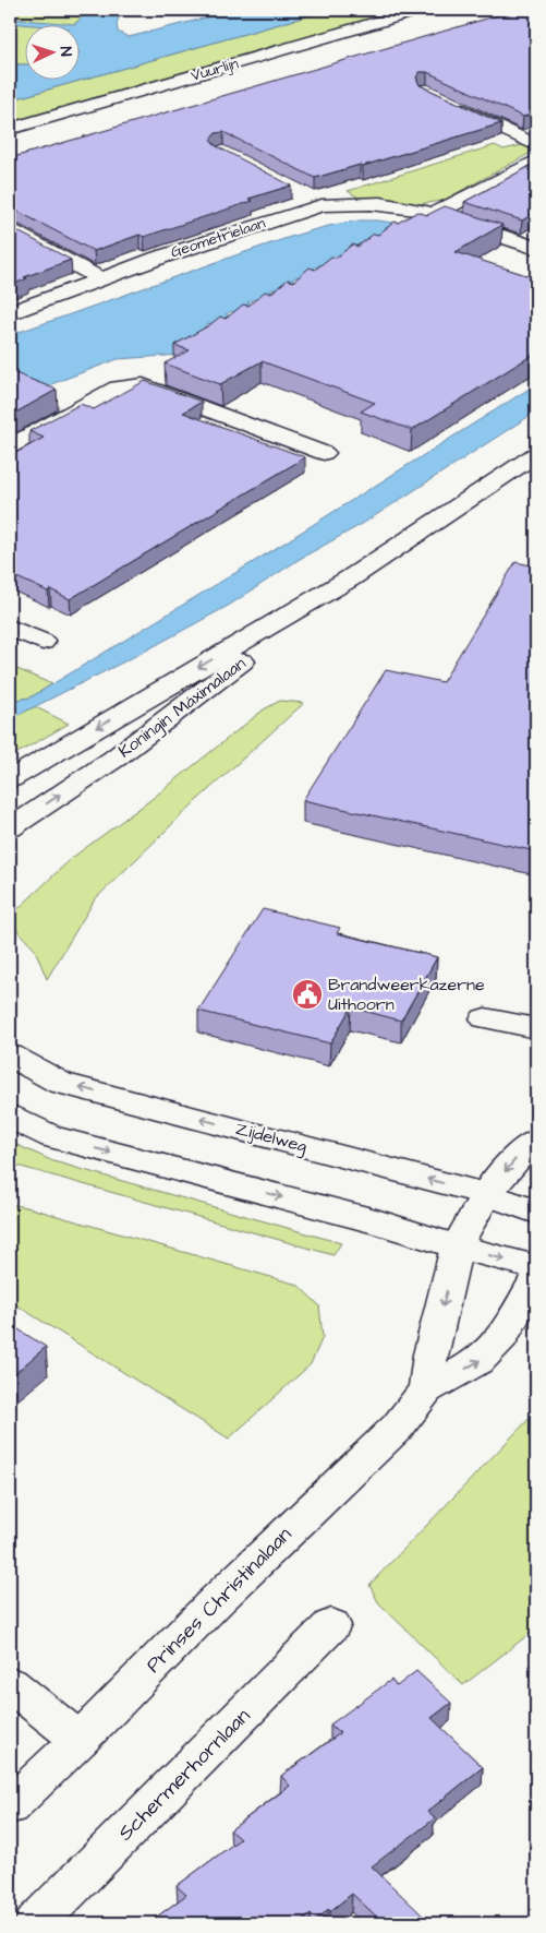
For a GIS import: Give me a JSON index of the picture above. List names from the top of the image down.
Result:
{
  "streets": {
    "street": [
      "Vuurlijn",
      "Geometrielaan",
      "Koningin Máximalaan",
      "Zijdelweg",
      "Prinses Christinalaan",
      "Schermerhornlaan"
    ]
  },
  "places": {
    "public building": ["Brandweerkazerne Uithoorn"]
  },
  "north": "right"
}
